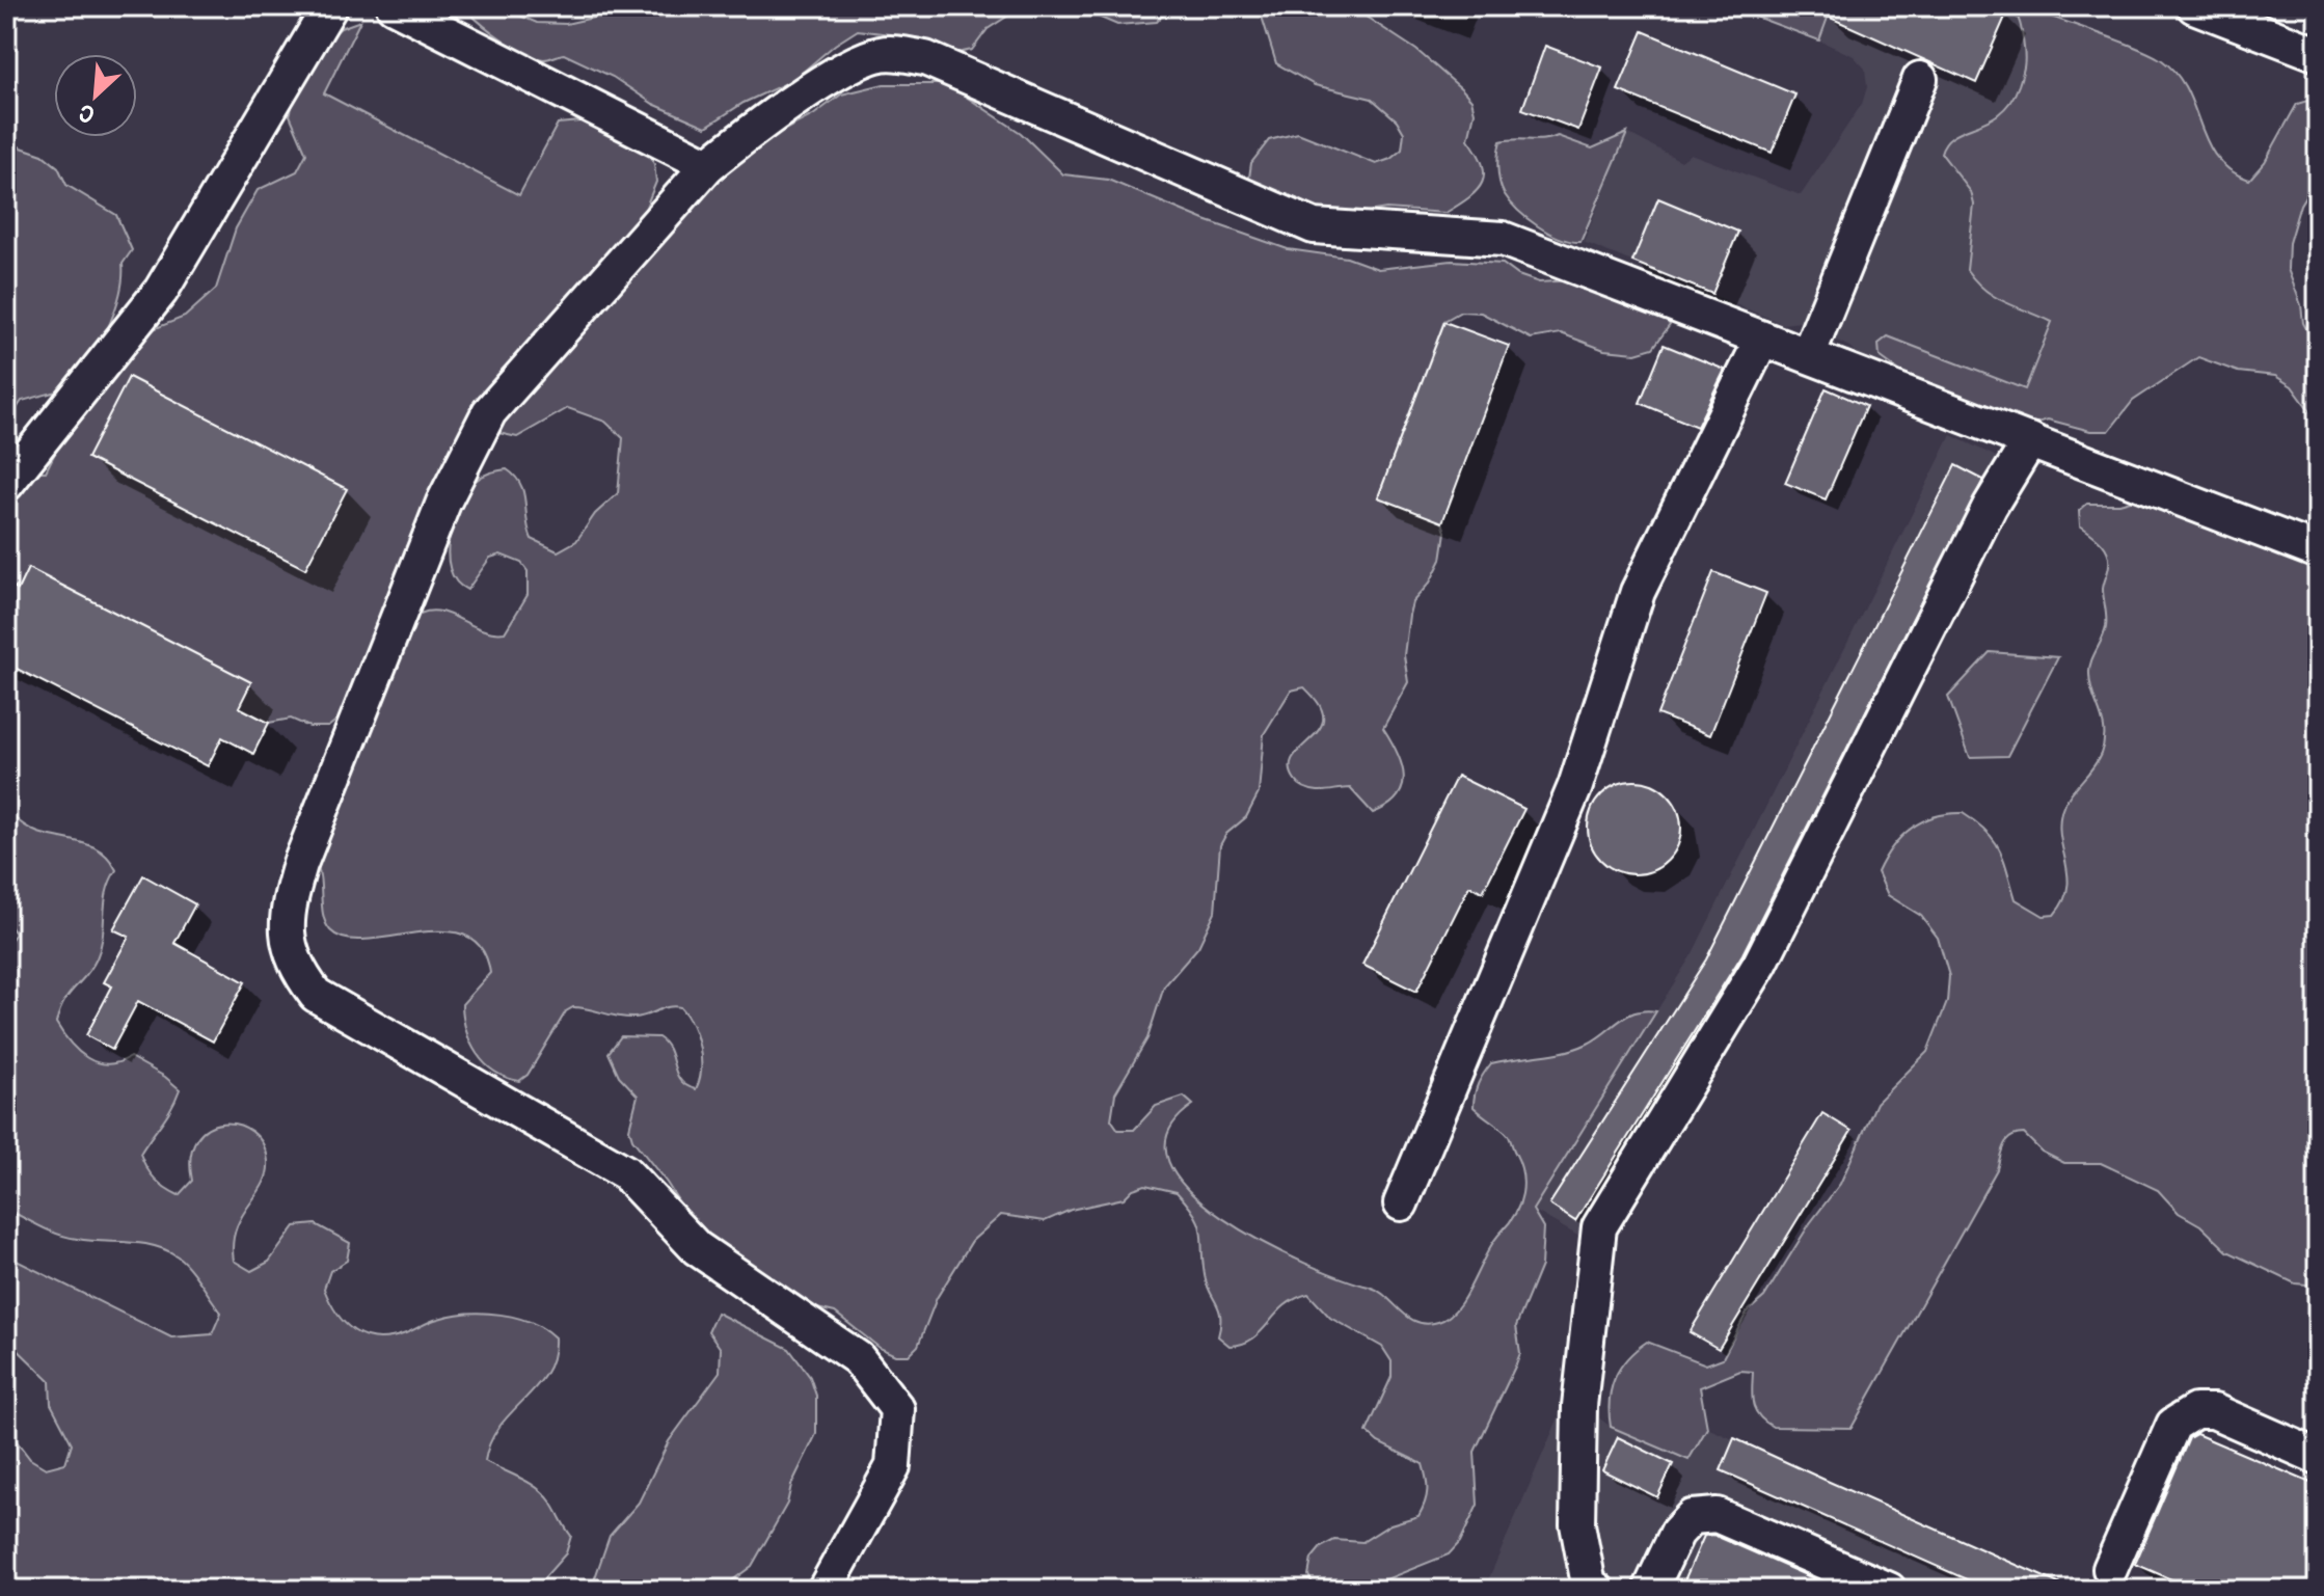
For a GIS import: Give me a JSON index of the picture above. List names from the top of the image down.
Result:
{
  "north": "bottom left"
}
